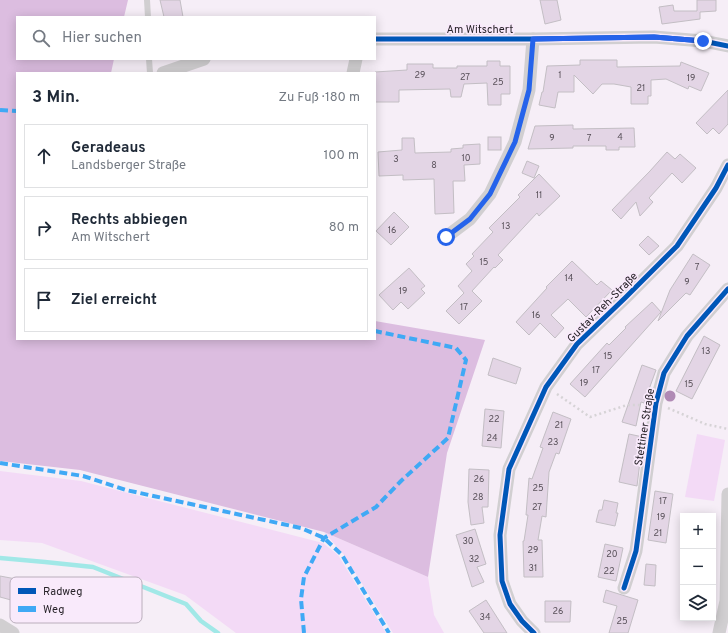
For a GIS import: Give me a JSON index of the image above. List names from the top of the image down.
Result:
{
  "streets": {
    "street": ["Am Witschert", "Gustav-Reh-Straße", "Stettiner Straße"]
  },
  "house_numbers": [
    "29",
    "1",
    "27",
    "19",
    "25",
    "21",
    "4",
    "9",
    "7",
    "10",
    "3",
    "8",
    "11",
    "13",
    "16",
    "15",
    "7",
    "14",
    "9",
    "19",
    "17",
    "16",
    "13",
    "15",
    "17",
    "19",
    "15",
    "22",
    "21",
    "24",
    "23",
    "26",
    "25",
    "28",
    "17",
    "27",
    "19",
    "21",
    "30",
    "29",
    "20",
    "32",
    "31",
    "22",
    "26",
    "34",
    "25"
  ],
  "legend": ["Radweg", "Weg"],
  "page": {
    "search": "Hier suchen",
    "heading": ["3 Min.", "Zu Fuß · 180 m"],
    "list": [
      ["Geradeaus", "Landsberger Straße", "100 m"],
      ["Rechts abbiegen", "Am Witschert", "80 m"],
      "Ziel erreicht"
    ],
    "map_buttons": ["+", "−"]
  }
}
